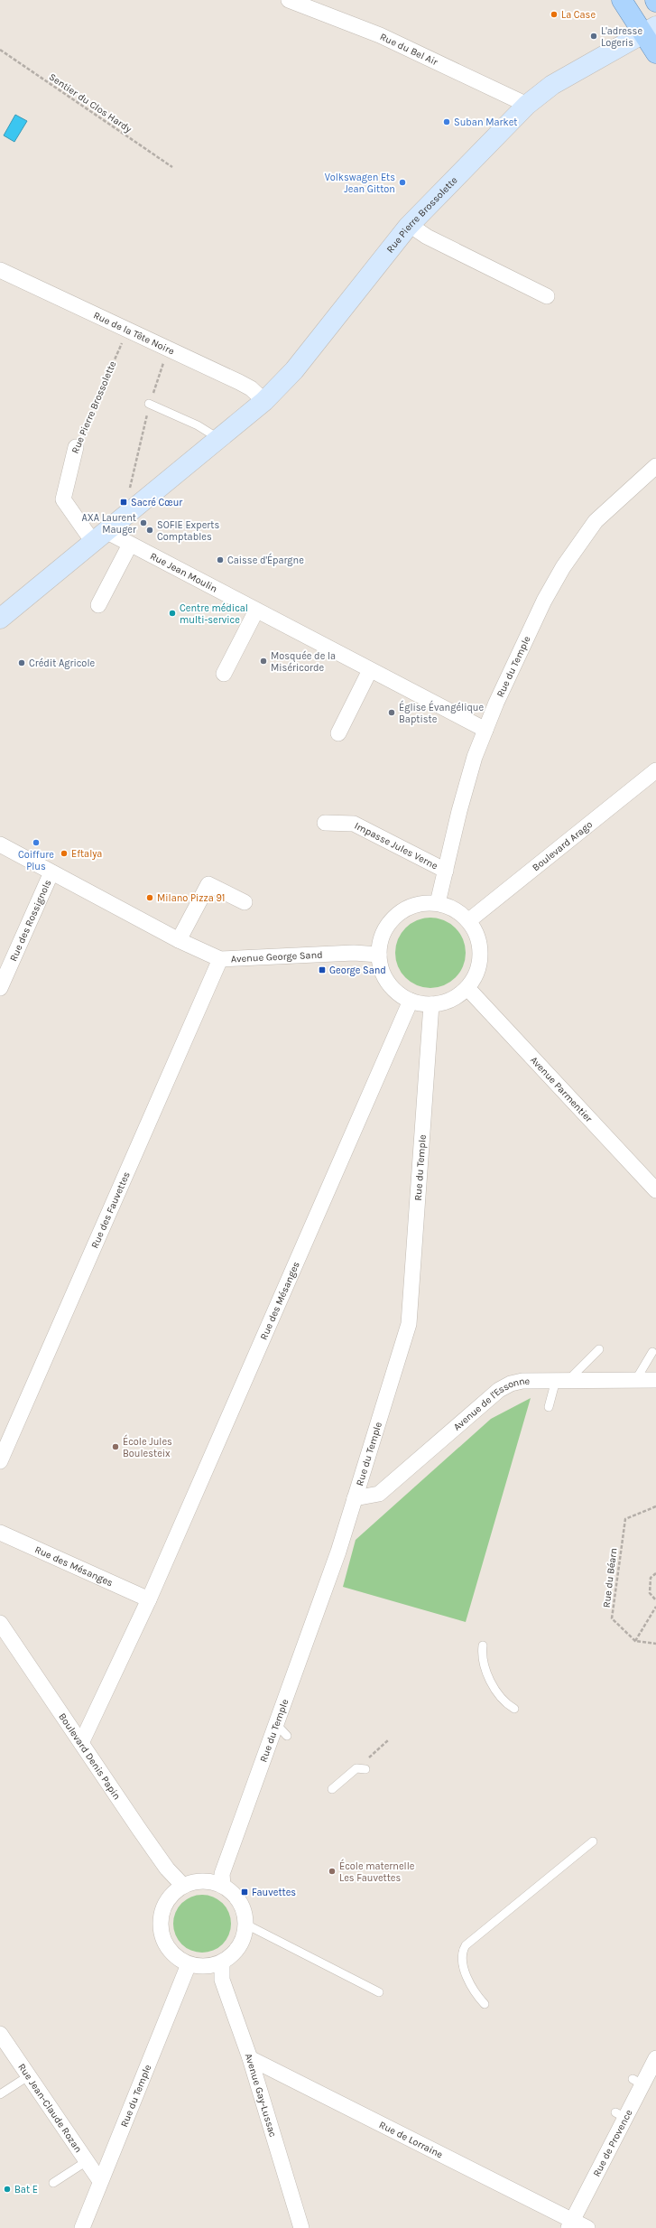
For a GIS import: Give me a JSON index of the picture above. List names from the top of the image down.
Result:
{
  "streets": {
    "main road": ["Rue Pierre Brossolette"],
    "street": [
      "Rue du Bel Air",
      "Rue de la Tête Noire",
      "Rue Jean Moulin",
      "Rue du Temple",
      "Impasse Jules Verne",
      "Boulevard Arago",
      "Rue des Rossignols",
      "Avenue George Sand",
      "Avenue Parmentier",
      "Rue des Fauvettes",
      "Rue des Mésanges",
      "Avenue de l'Essonne",
      "Boulevard Denis Papin",
      "Avenue Gay-Lussac",
      "Rue Jean-Claude Rozan",
      "Rue de Lorraine",
      "Rue de Provence"
    ],
    "path": ["Sentier du Clos Hardy", "Rue du Béarn"]
  },
  "crossings": [
    ["Rue du Bel Air", "Rue Pierre Brossolette"],
    ["Rue Pierre Brossolette", "Rue de la Tête Noire"],
    ["Rue Pierre Brossolette", "Rue Jean Moulin"],
    ["Rue Jean Moulin", "Rue du Temple"],
    ["Rue du Temple", "Impasse Jules Verne"],
    ["Rue du Temple", "Boulevard Arago"],
    ["Rue du Temple", "Avenue George Sand"],
    ["Rue du Temple", "Avenue Parmentier"],
    ["Rue du Temple", "Rue des Mésanges"],
    ["Rue du Temple", "Avenue de l'Essonne"],
    ["Rue du Temple", "Boulevard Denis Papin"],
    ["Rue du Temple", "Avenue Gay-Lussac"],
    ["Rue du Temple", "Rue Jean-Claude Rozan"],
    ["Boulevard Arago", "Avenue George Sand"],
    ["Boulevard Arago", "Avenue Parmentier"],
    ["Boulevard Arago", "Rue des Mésanges"],
    ["Rue des Rossignols", "Avenue George Sand"],
    ["Avenue George Sand", "Avenue Parmentier"],
    ["Avenue George Sand", "Rue des Fauvettes"],
    ["Avenue George Sand", "Rue des Mésanges"],
    ["Avenue Parmentier", "Rue des Mésanges"],
    ["Rue des Mésanges", "Boulevard Denis Papin"],
    ["Boulevard Denis Papin", "Avenue Gay-Lussac"],
    ["Avenue Gay-Lussac", "Rue de Lorraine"],
    ["Rue de Lorraine", "Rue de Provence"]
  ],
  "places": {
    "other": [
      "La Case",
      "L'adresse Logeris",
      "Suban Market",
      "Volkswagen Ets Jean Gitton",
      "AXA Laurent Mauger",
      "SOFIE Experts Comptables",
      "Caisse d'Épargne",
      "Centre médical multi-service",
      "Mosquée de la Miséricorde",
      "Crédit Agricole",
      "Église Évangélique Baptiste",
      "Coiffure Plus",
      "Eftalya",
      "Milano Pizza 91",
      "École Jules Boulesteix",
      "École maternelle Les Fauvettes",
      "Bat E"
    ],
    "transit": ["Sacré Cœur", "George Sand", "Fauvettes"]
  }
}
